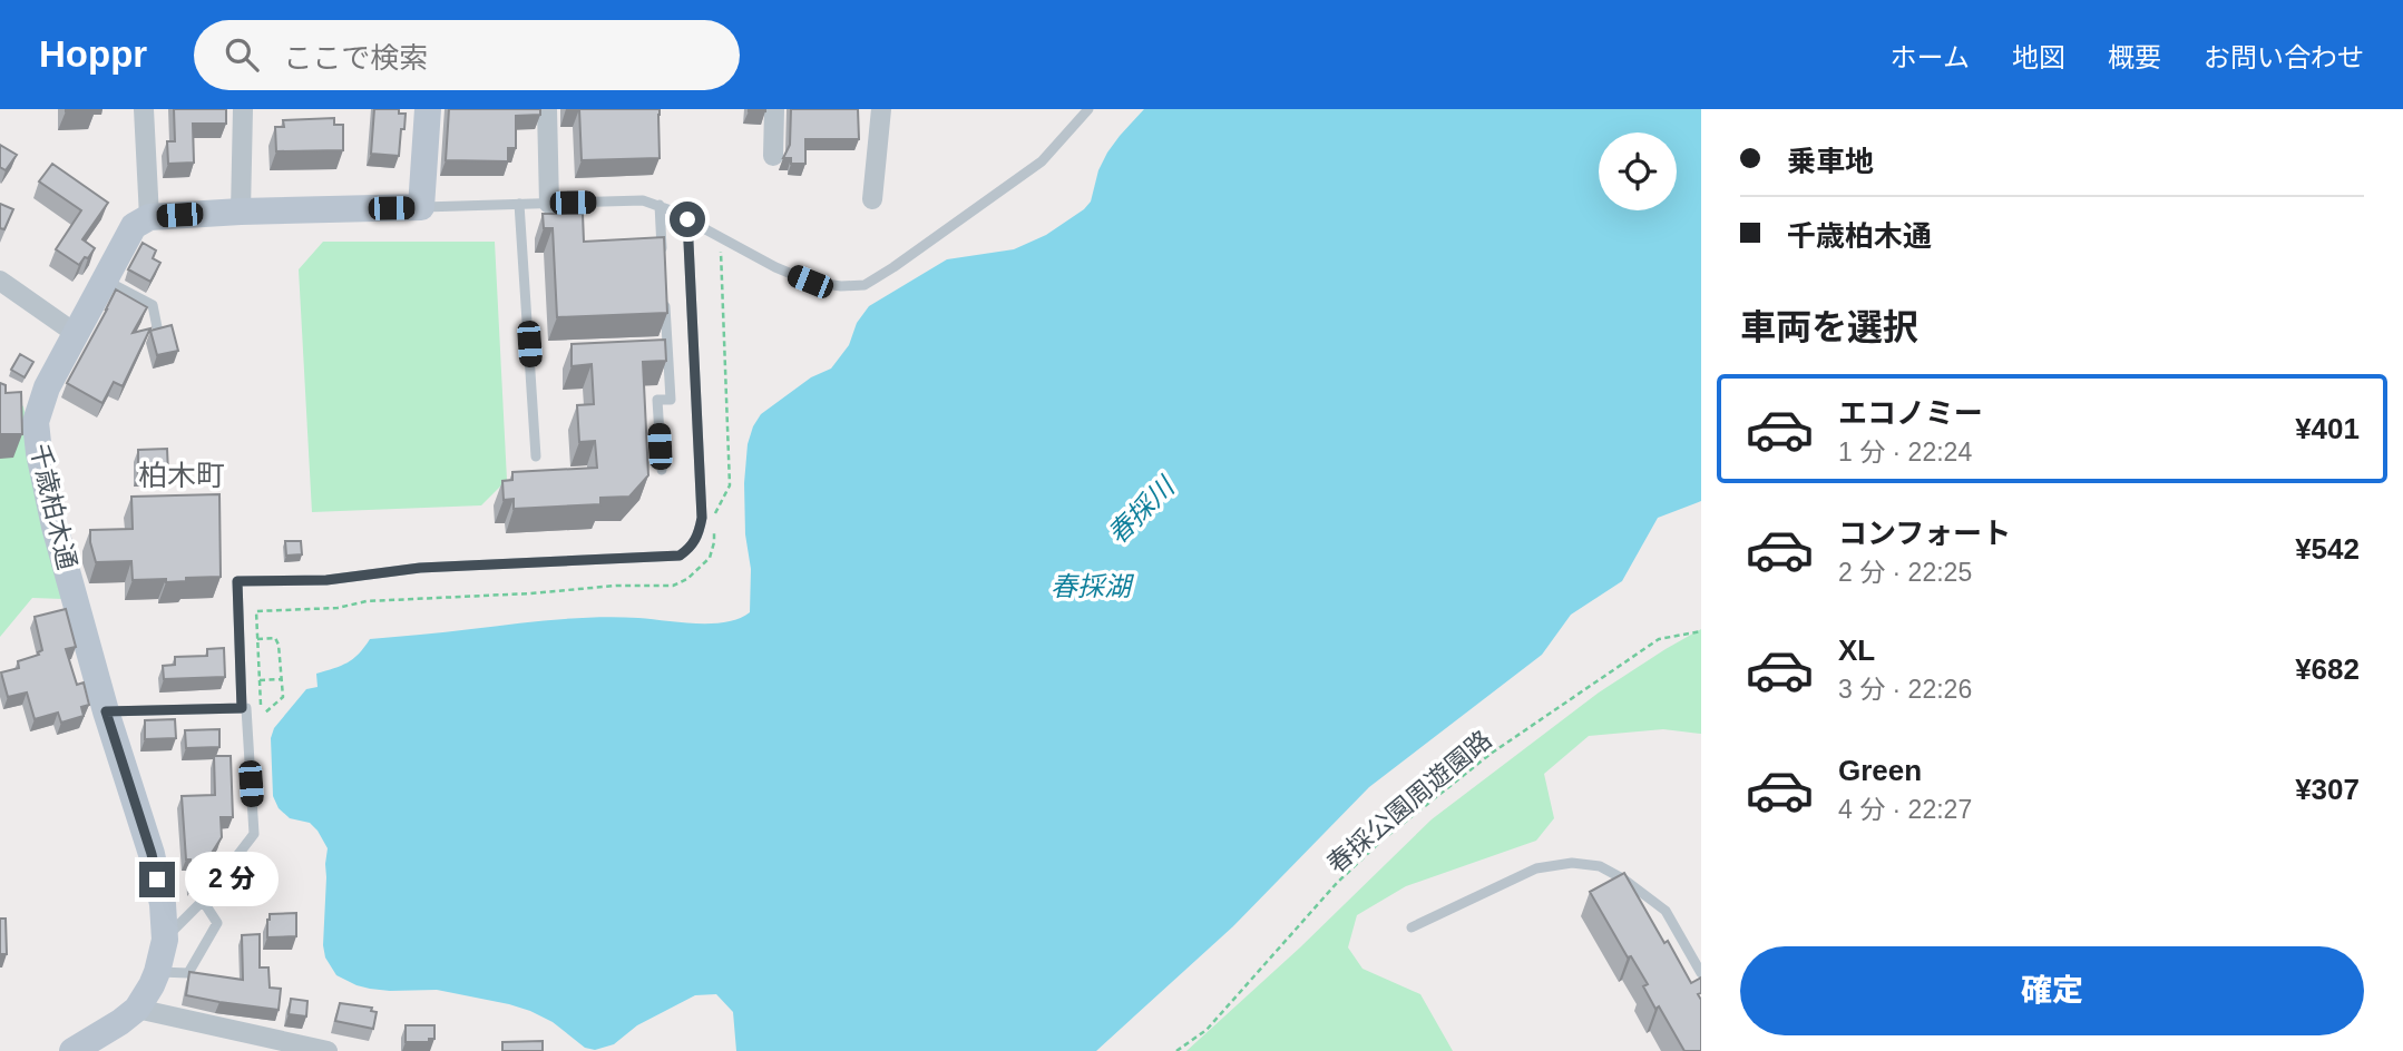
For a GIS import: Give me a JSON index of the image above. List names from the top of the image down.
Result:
{
  "streets": {
    "street": ["千歳柏木通"],
    "path": ["春採公園周遊園路"]
  },
  "districts": ["柏木町"],
  "water": ["春採川", "春採湖"],
  "page": {
    "header": "Hoppr",
    "search": "ここで検索",
    "nav": [
      "ホーム",
      "地図",
      "概要",
      "お問い合わせ"
    ],
    "banner": ["乗車地", "千歳柏木通"],
    "heading": "車両を選択",
    "list": [
      {
        "name": "エコノミー",
        "note": "1 分 · 22:24",
        "value": "¥401"
      },
      {
        "name": "コンフォート",
        "note": "2 分 · 22:25",
        "value": "¥542"
      },
      {
        "name": "XL",
        "note": "3 分 · 22:26",
        "value": "¥682"
      },
      {
        "name": "Green",
        "note": "4 分 · 22:27",
        "value": "¥307"
      }
    ],
    "bubble": "2 分",
    "buttons": "確定"
  }
}
